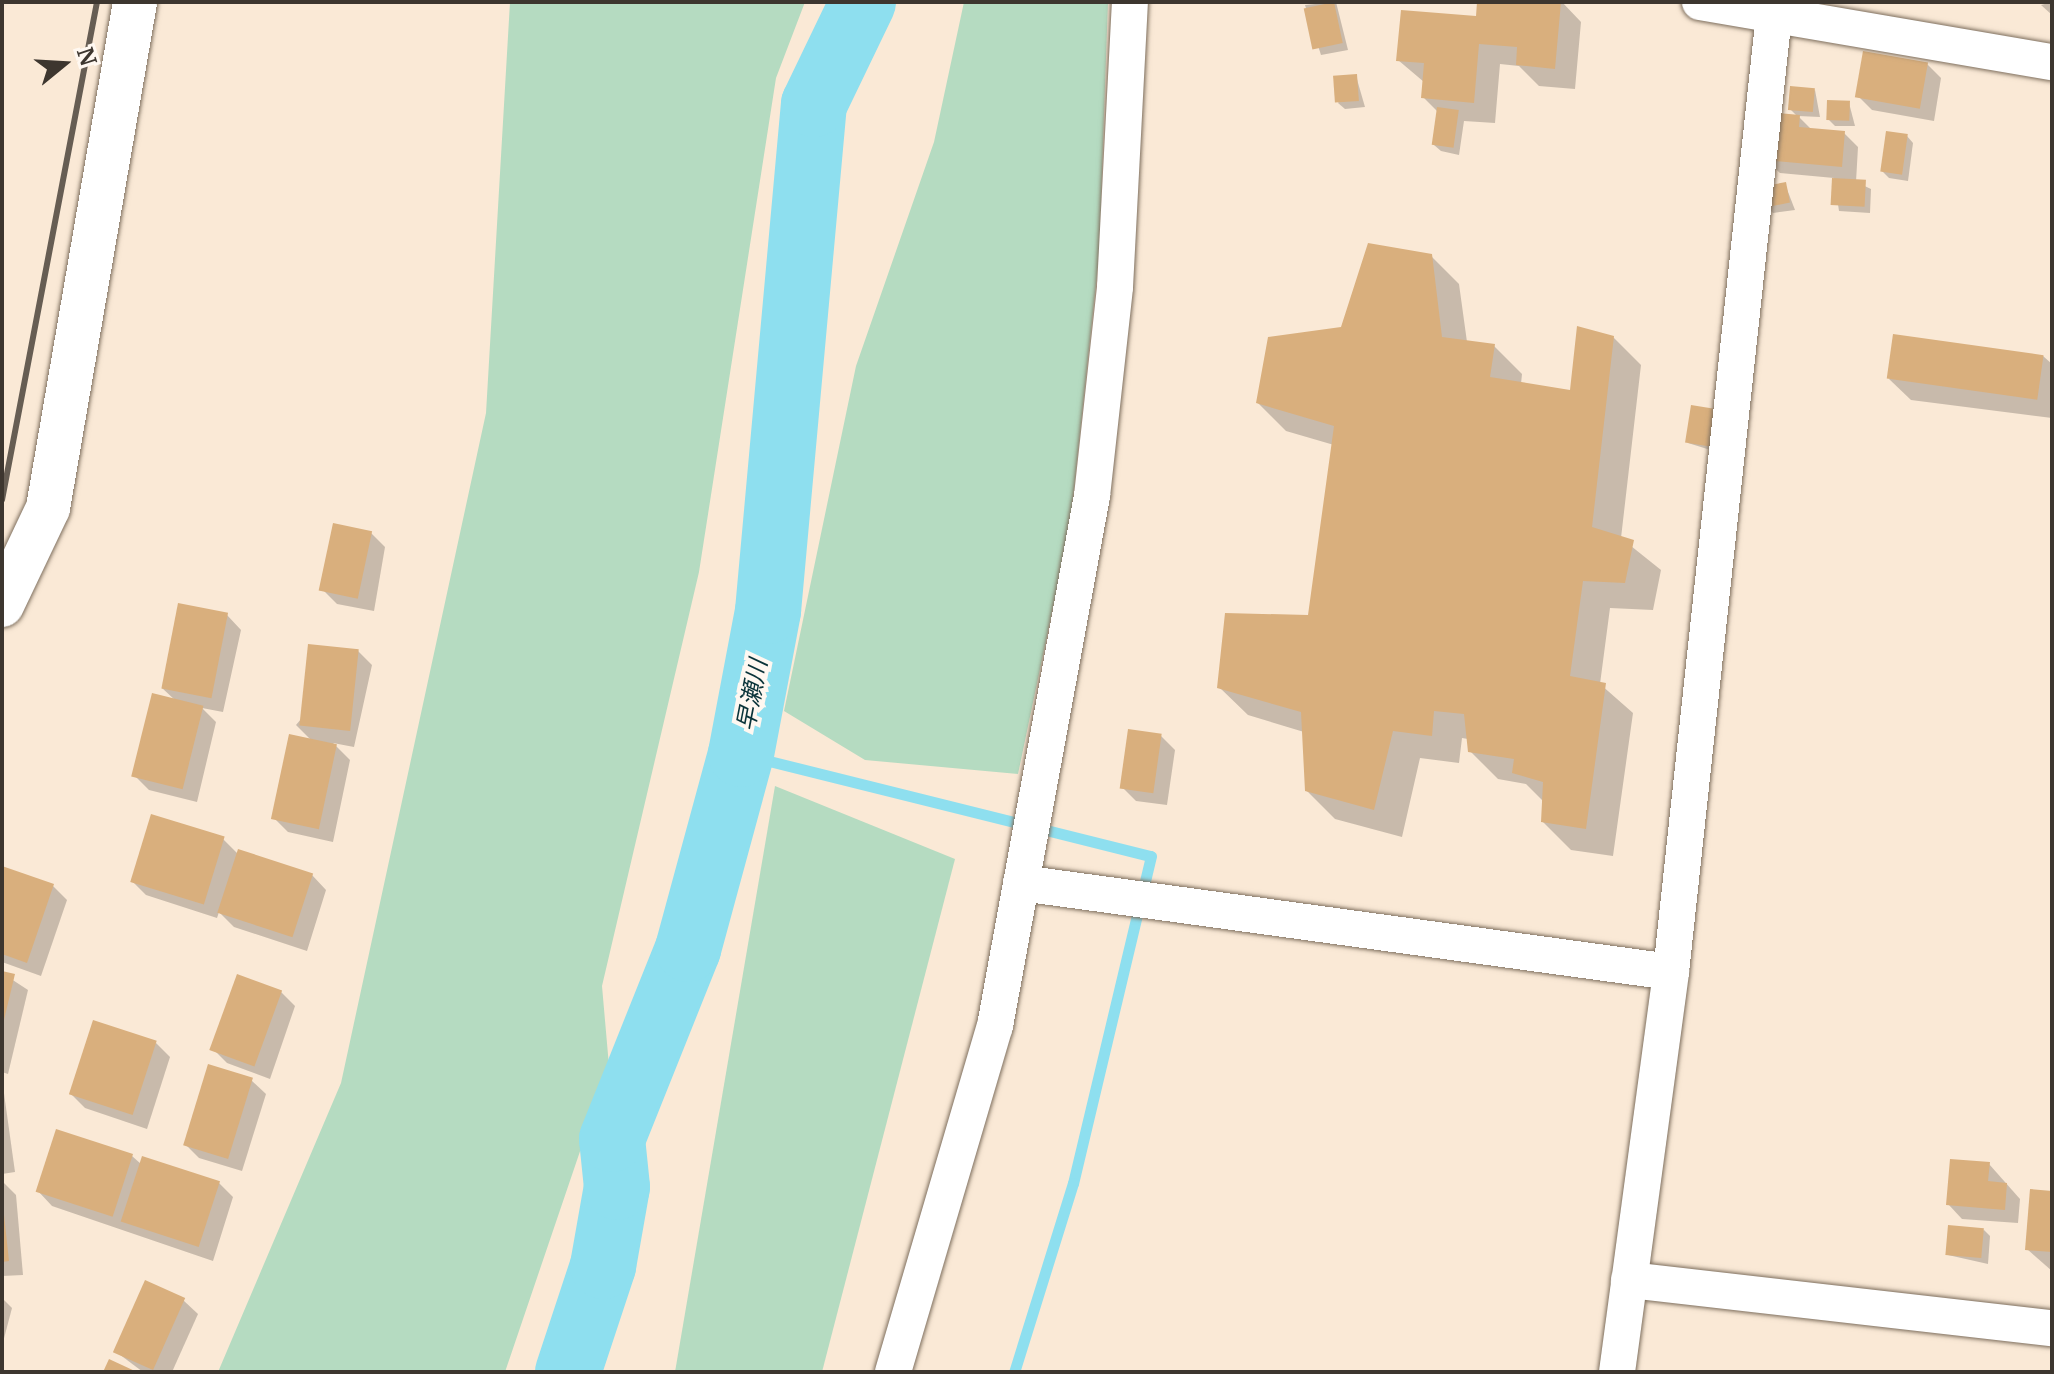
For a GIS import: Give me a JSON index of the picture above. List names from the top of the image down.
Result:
{
  "water": ["早瀬川"],
  "north": "right"
}
